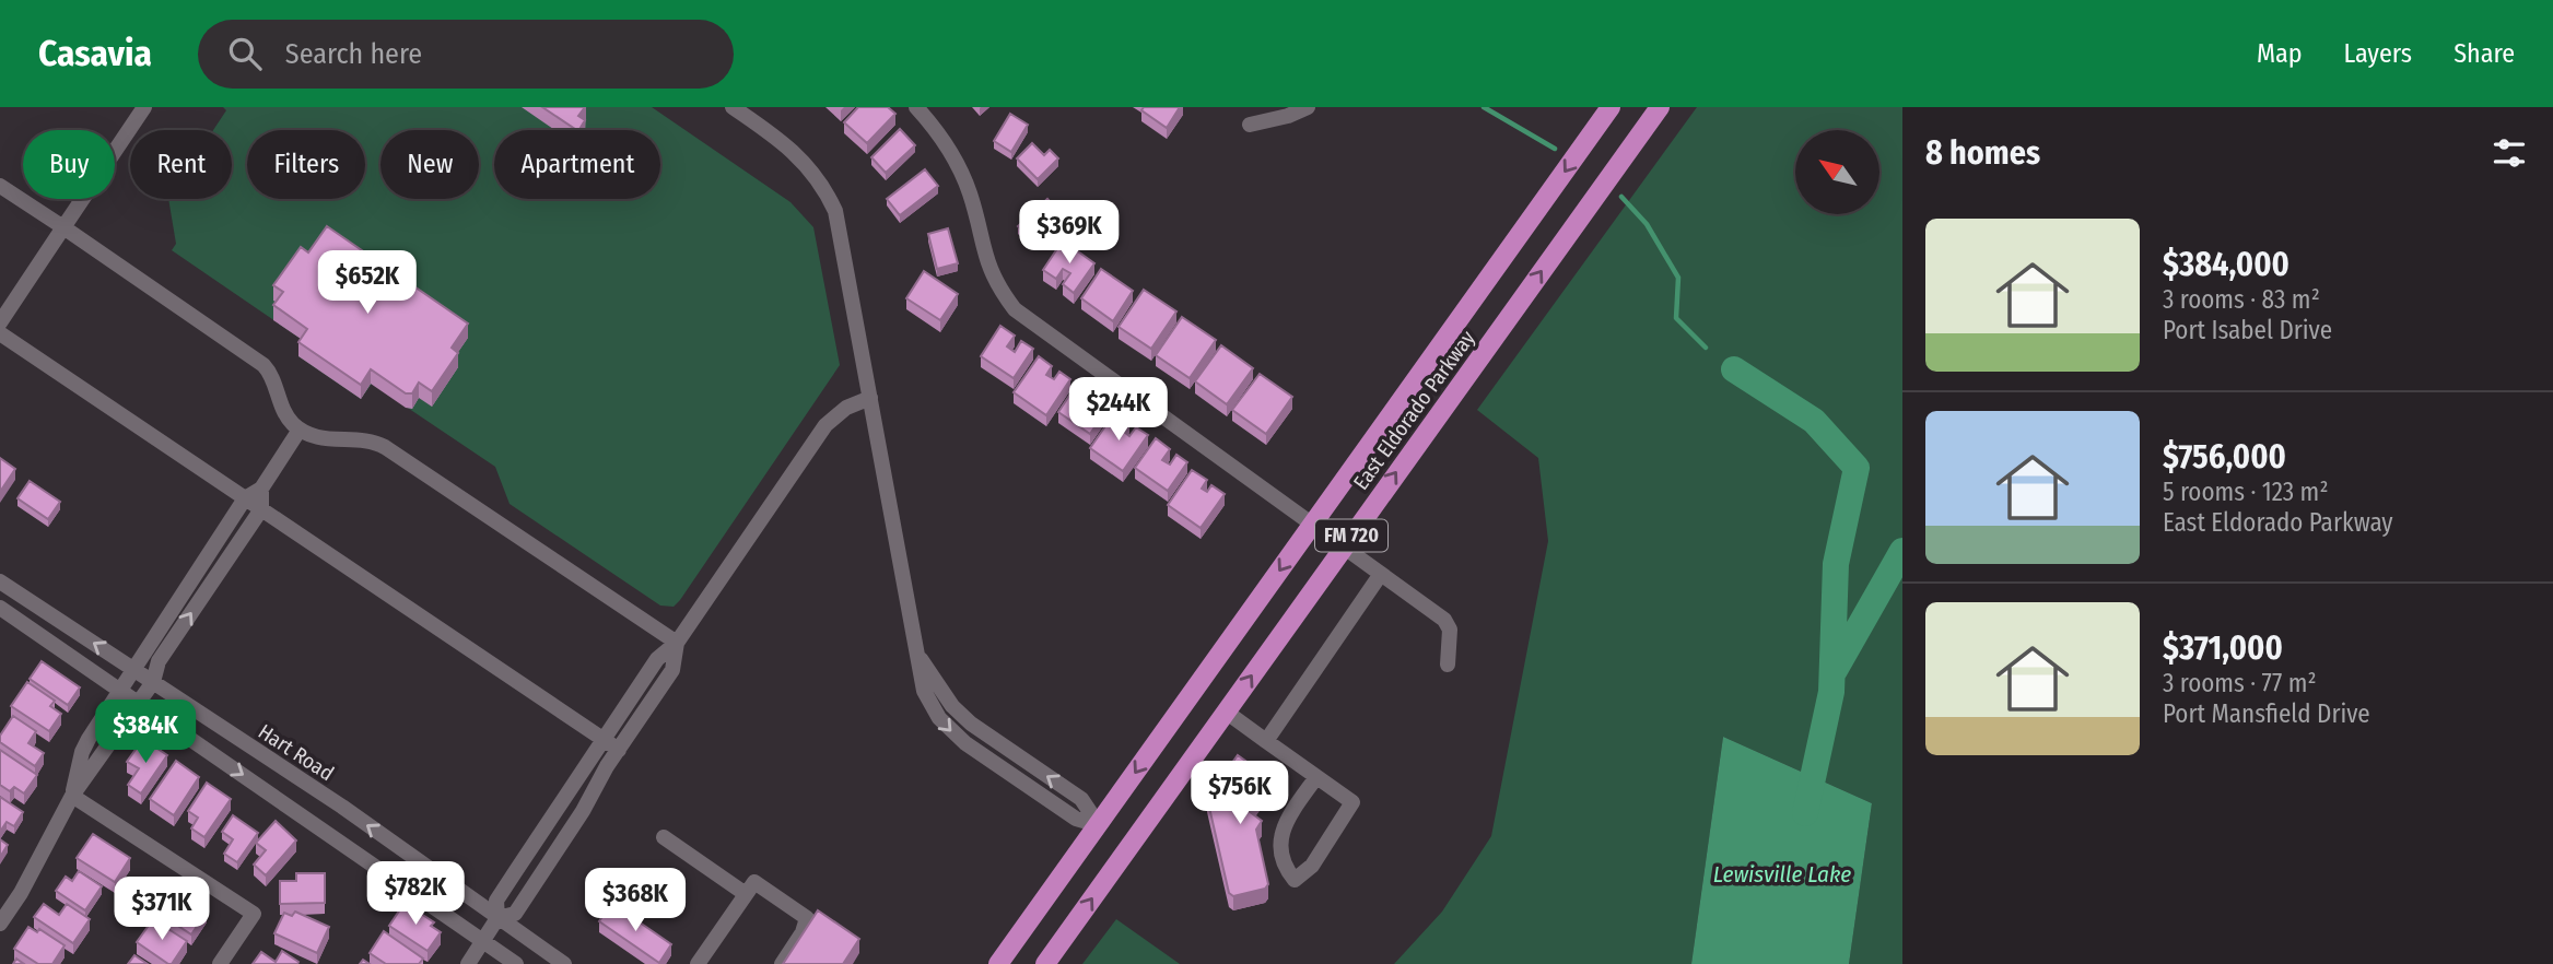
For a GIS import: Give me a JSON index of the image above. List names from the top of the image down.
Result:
{
  "streets": {
    "main road": ["East Eldorado Parkway", "FM 720"],
    "street": ["Hart Road"]
  },
  "water": ["Lewisville Lake"],
  "north": "top left",
  "page": {
    "header": "Casavia",
    "search": "Search here",
    "nav": ["Map", "Layers", "Share"],
    "heading": "8 homes",
    "chip": [
      "Buy",
      "Rent",
      "Filters",
      "New",
      "Apartment"
    ],
    "list": [
      {
        "name": "$384,000",
        "note": "3 rooms · 83 m² · Port Isabel Drive"
      },
      {
        "name": "$756,000",
        "note": "5 rooms · 123 m² · East Eldorado Parkway"
      },
      {
        "name": "$371,000",
        "note": "3 rooms · 77 m² · Port Mansfield Drive"
      }
    ],
    "price": [
      "$369K",
      "$652K",
      "$244K",
      "$384K",
      "$756K",
      "$782K",
      "$368K",
      "$371K"
    ]
  }
}
